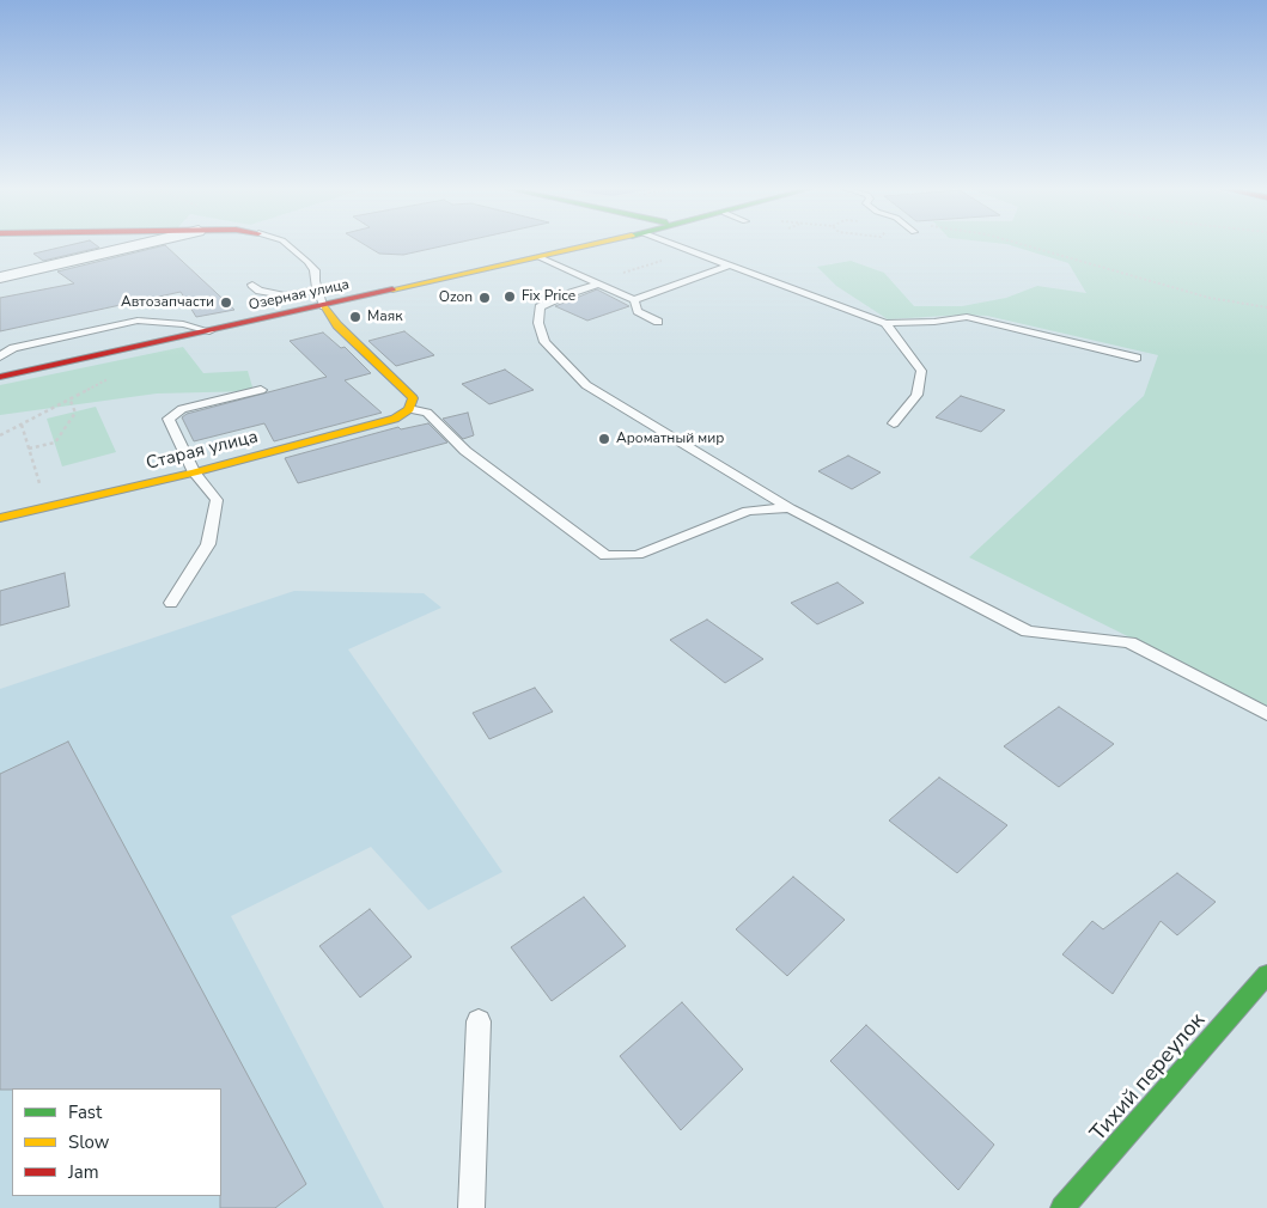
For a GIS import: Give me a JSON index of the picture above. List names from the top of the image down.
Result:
{
  "streets": {
    "street": ["Озерная улица", "Старая улица", "Тихий переулок"]
  },
  "places": [
    "Fix Price",
    "Ozon",
    "Автозапчасти",
    "Маяк",
    "Ароматный мир"
  ],
  "legend": ["Fast", "Slow", "Jam"]
}
